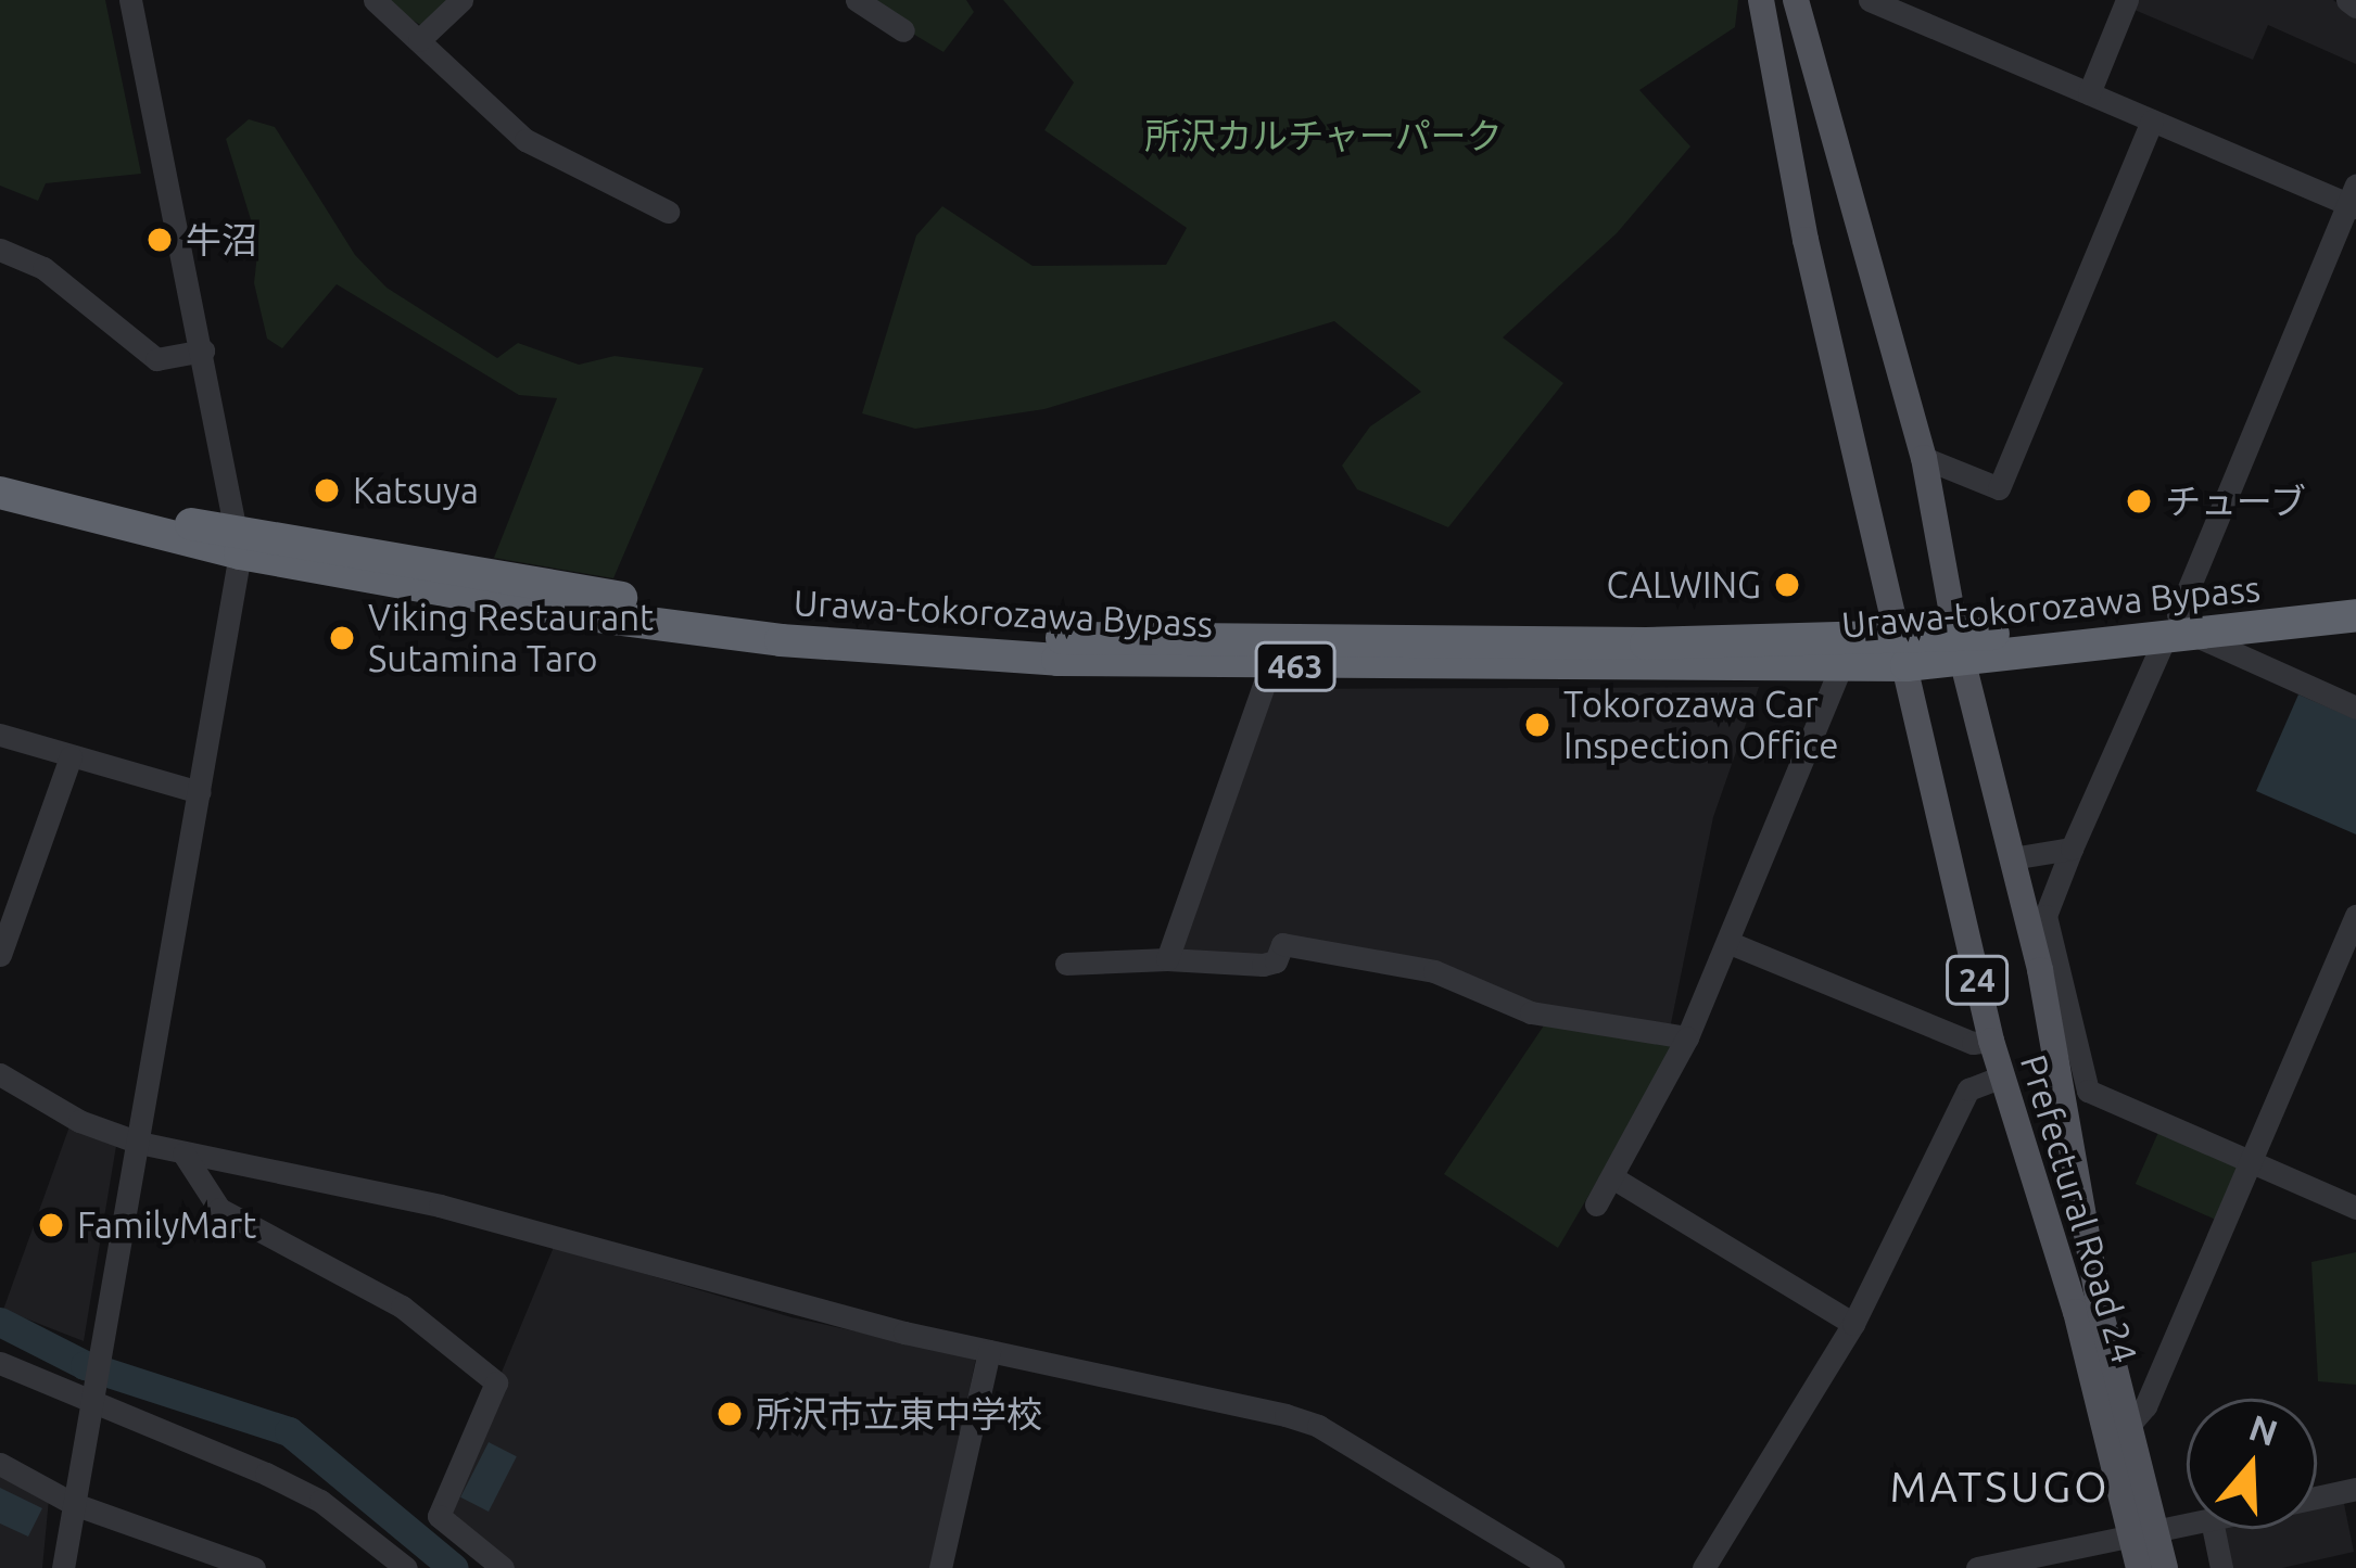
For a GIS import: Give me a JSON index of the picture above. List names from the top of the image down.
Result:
{
  "streets": {
    "highway": ["Urawa-tokorozawa Bypass", "463"],
    "main road": ["24", "Prefectural Road 24"]
  },
  "crossings": [
    ["Urawa-tokorozawa Bypass", "Prefectural Road 24"]
  ],
  "districts": ["MATSUGO"],
  "parks": ["所沢カルチャーパーク"],
  "places": [
    "牛沼",
    "Katsuya",
    "チューブ",
    "CALWING",
    "Viking Restaurant Sutamina Taro",
    "Tokorozawa Car Inspection Office",
    "FamilyMart",
    "所沢市立東中学校"
  ],
  "north": "top"
}
